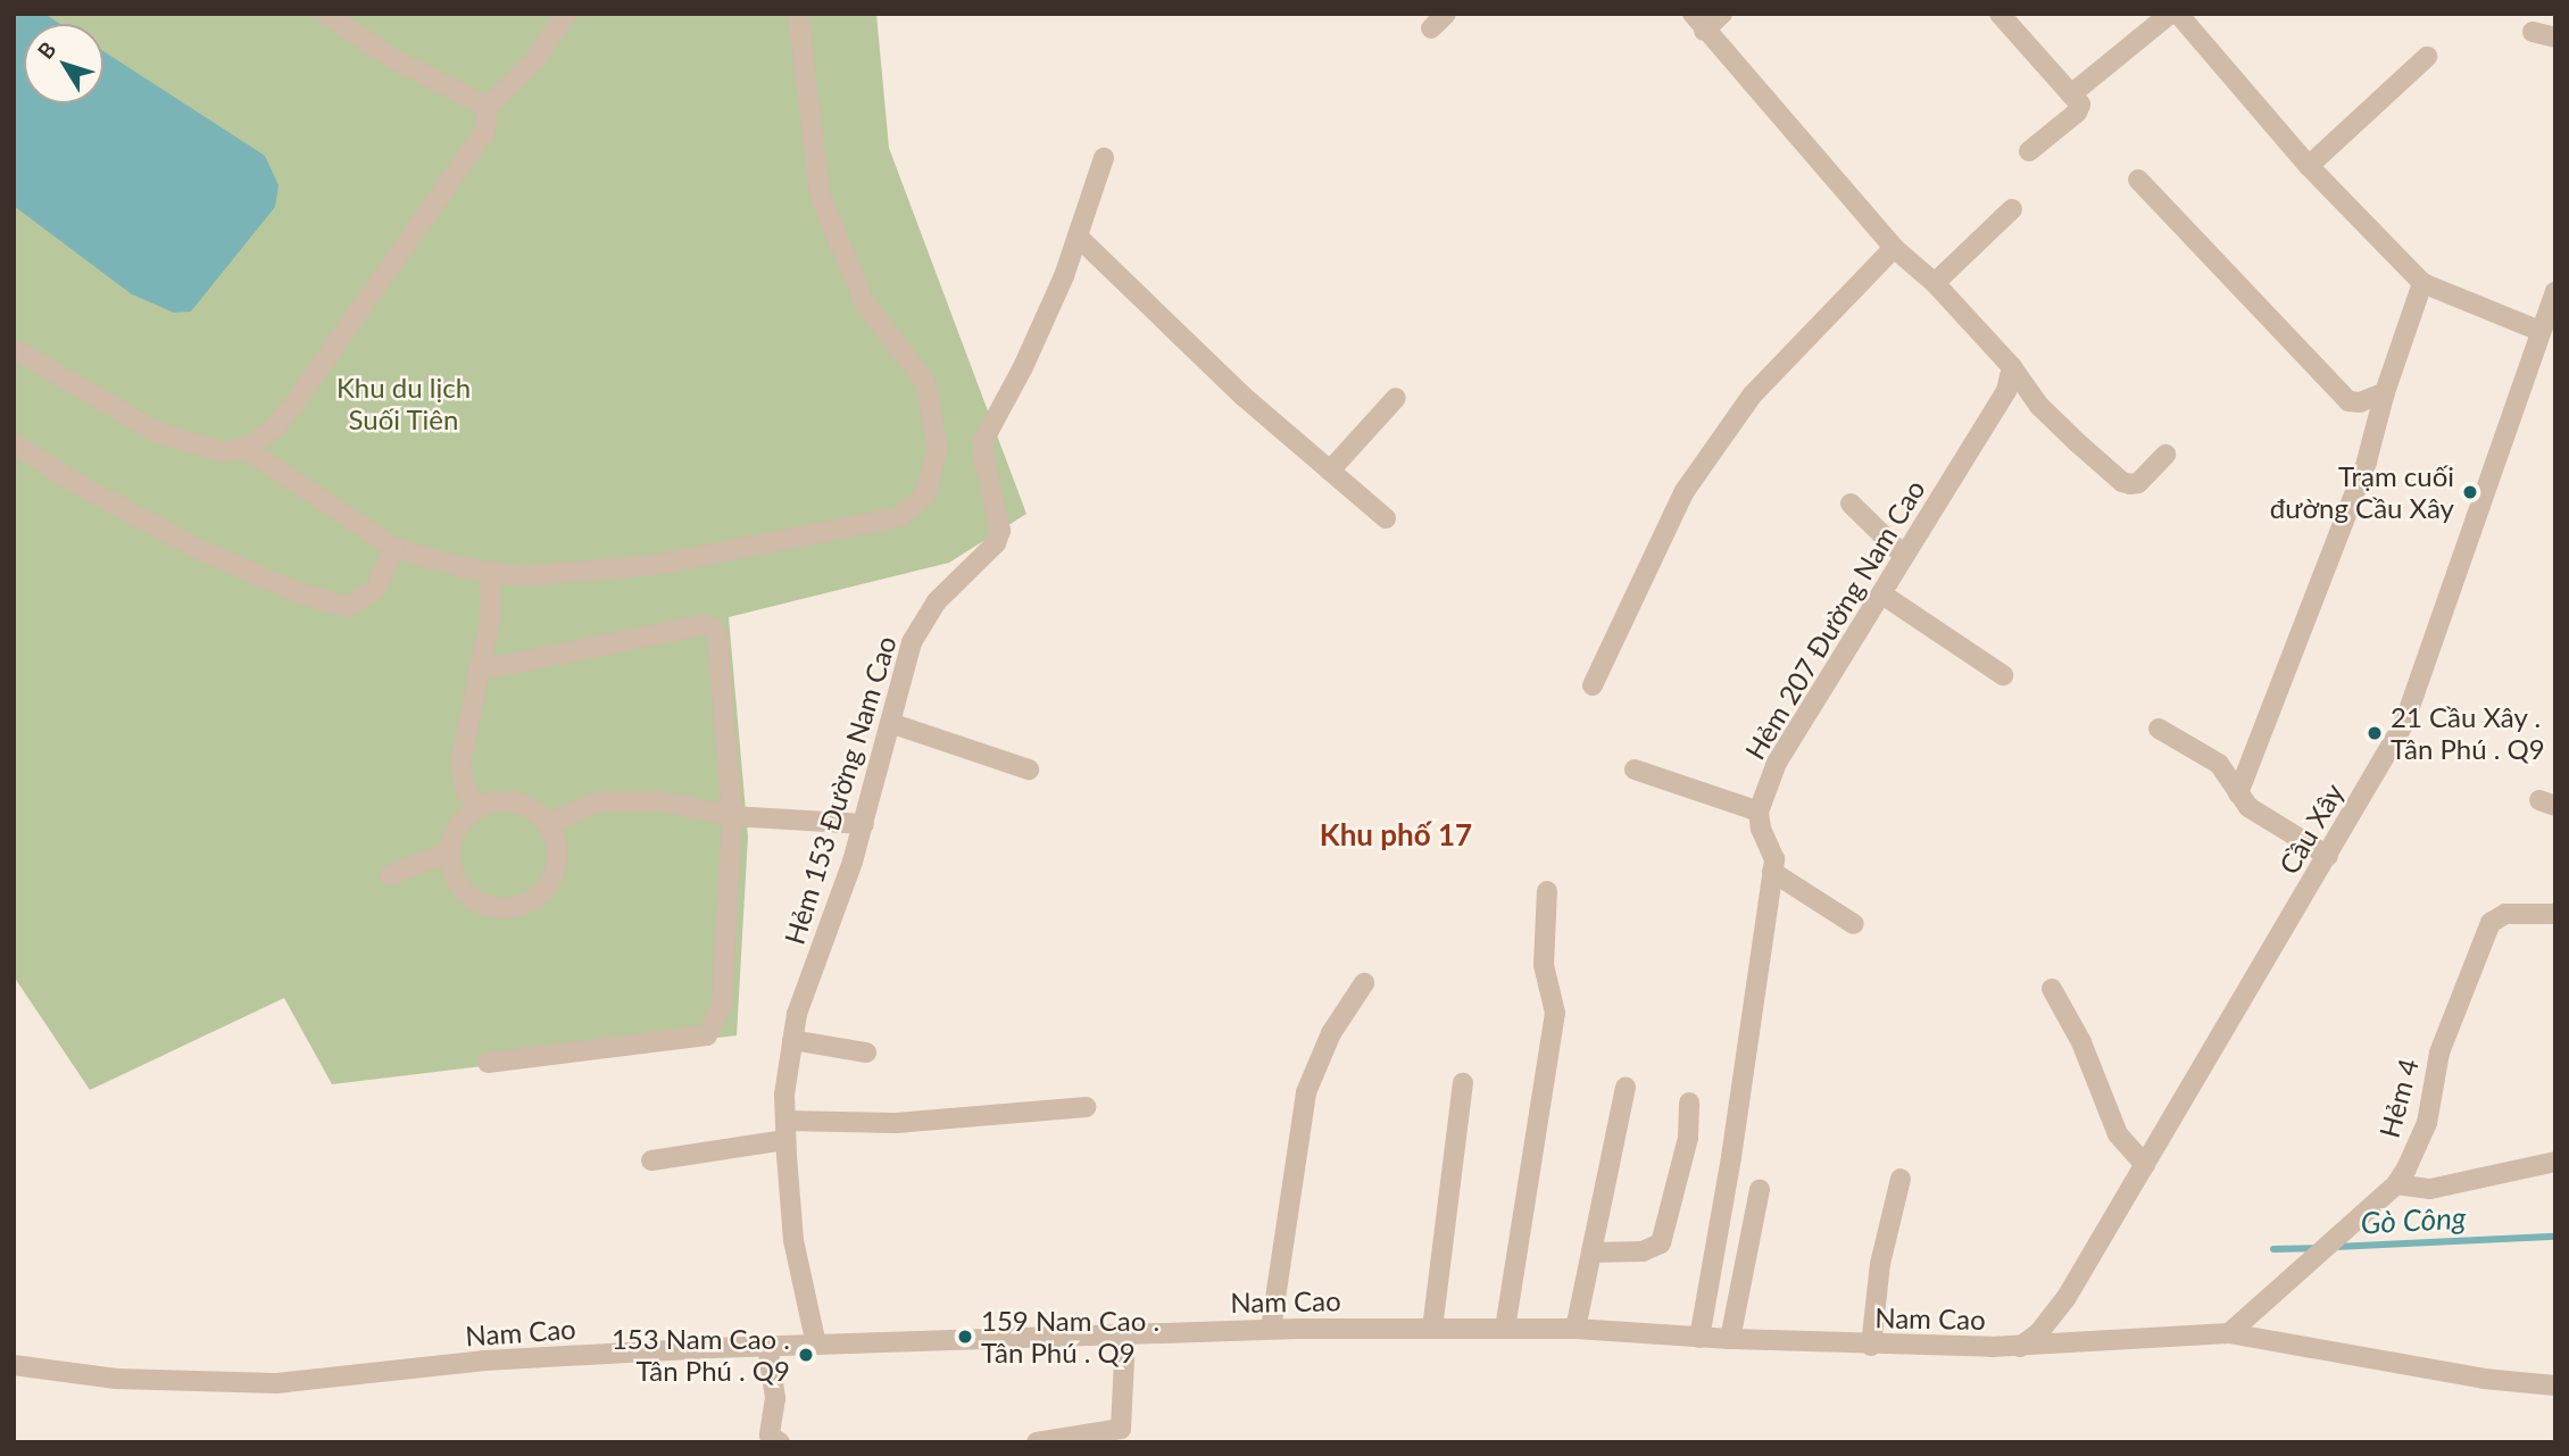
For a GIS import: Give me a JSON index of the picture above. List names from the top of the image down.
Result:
{
  "streets": {
    "street": [
      "Hẻm 207 Đường Nam Cao",
      "Hẻm 153 Đường Nam Cao",
      "Cầu Xây",
      "Hẻm 4",
      "Nam Cao"
    ]
  },
  "crossings": [
    ["Hẻm 153 Đường Nam Cao", "Nam Cao"],
    ["Cầu Xây", "Nam Cao"],
    ["Hẻm 4", "Nam Cao"]
  ],
  "districts": ["Khu phố 17"],
  "water": ["Gò Công"],
  "parks": ["Khu du lịch Suối Tiên"],
  "places": [
    "Trạm cuối đường Cầu Xây",
    "21 Cầu Xây . Tân Phú . Q9",
    "159 Nam Cao . Tân Phú . Q9",
    "153 Nam Cao . Tân Phú . Q9"
  ],
  "north": "top left"
}
